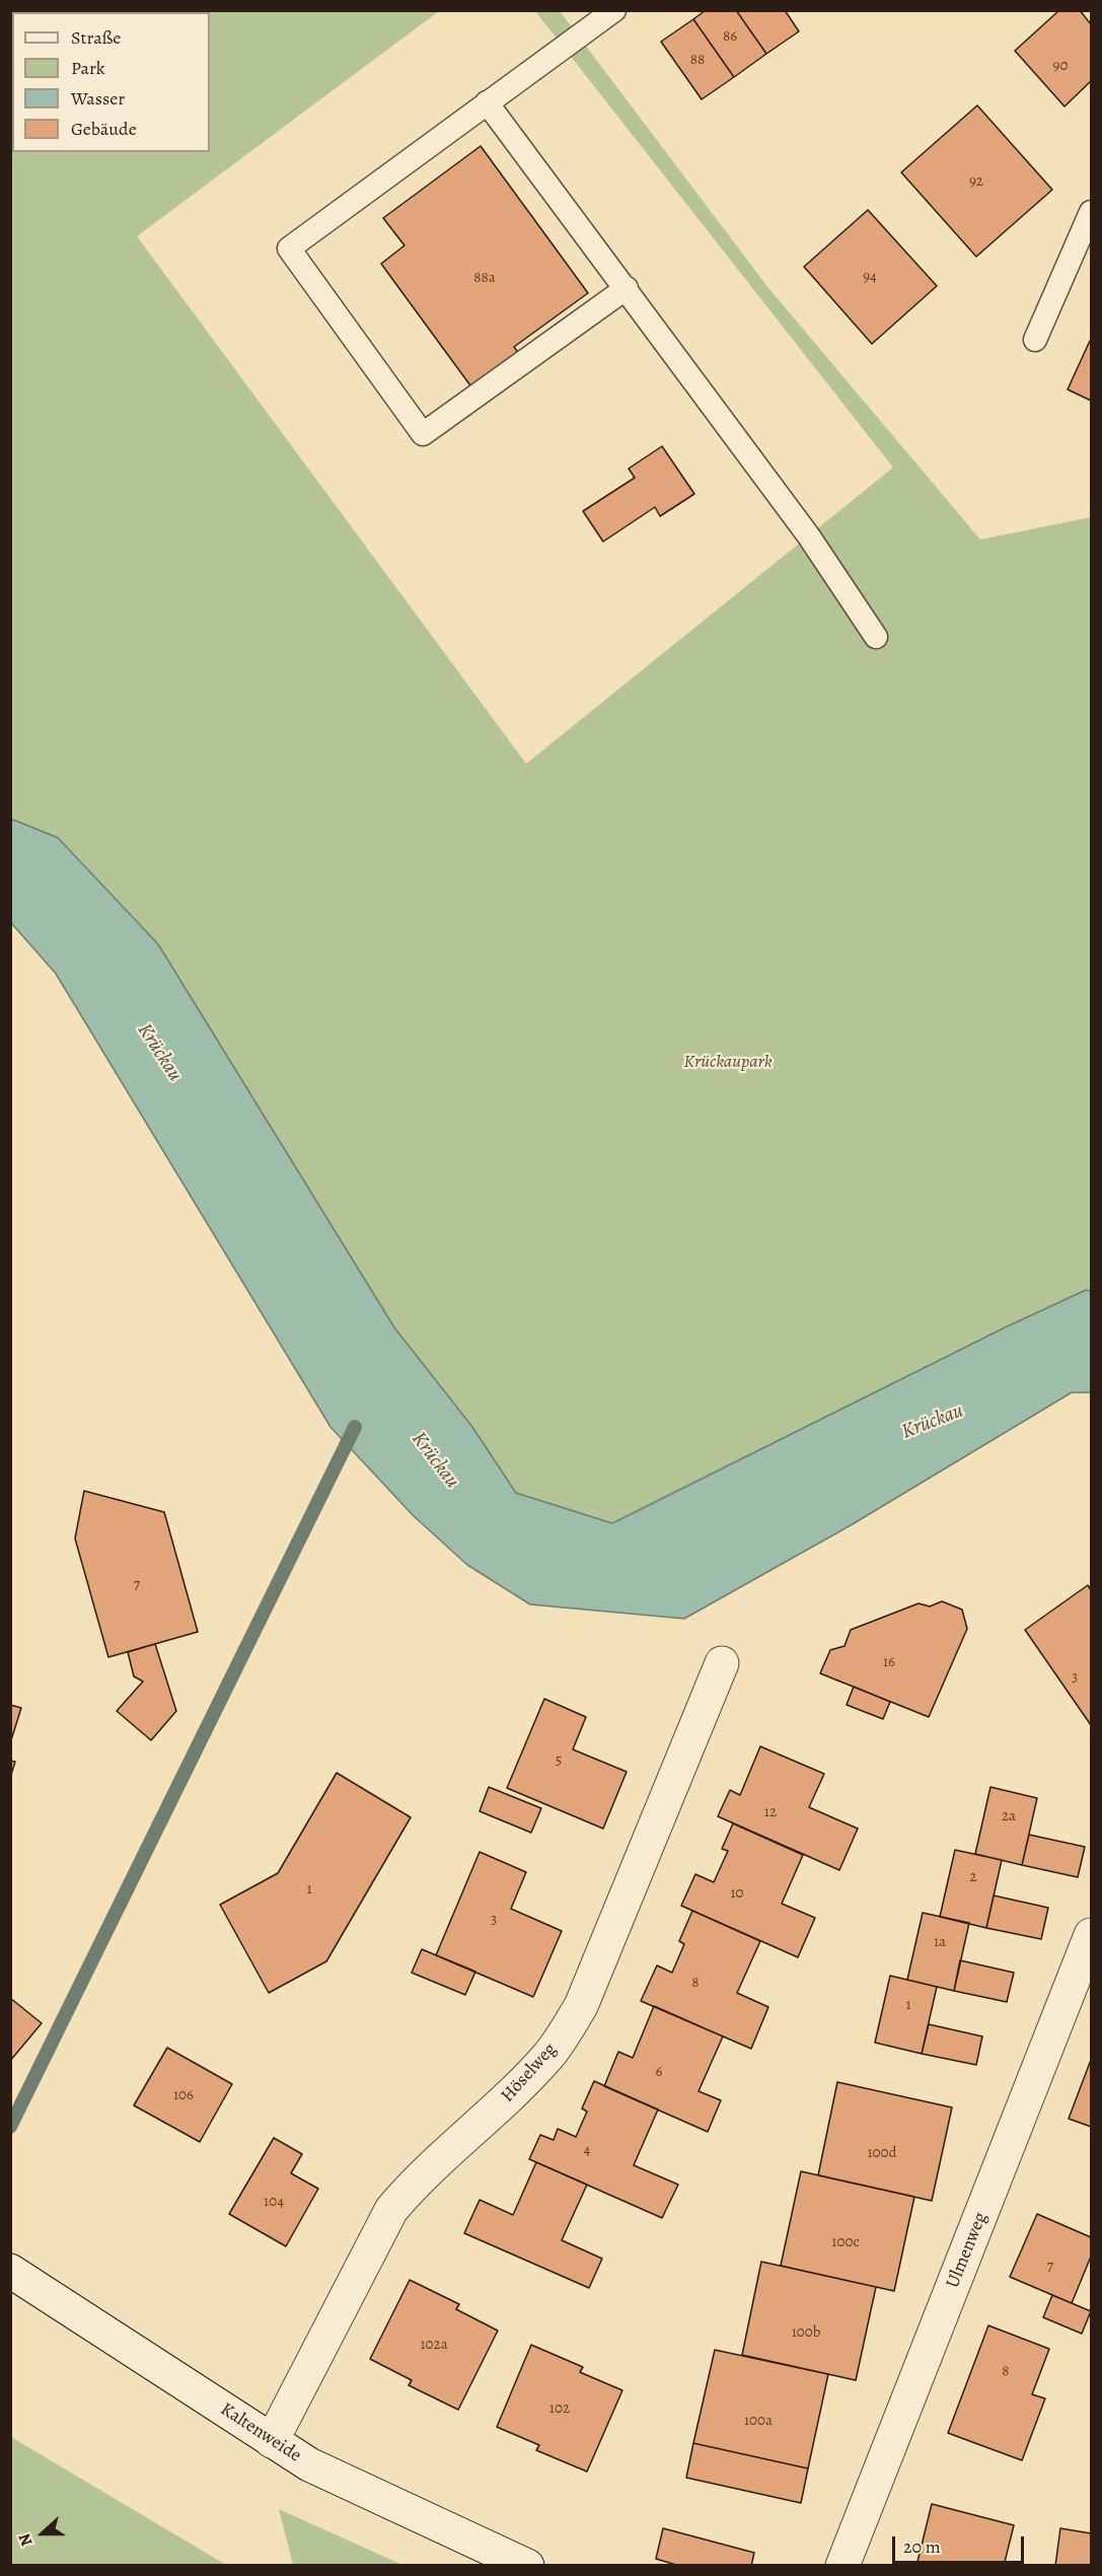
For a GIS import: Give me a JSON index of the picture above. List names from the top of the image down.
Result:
{
  "streets": {
    "street": ["Höselweg", "Ulmenweg", "Kaltenweide"]
  },
  "crossings": [
    ["Höselweg", "Kaltenweide"]
  ],
  "water": ["Krückau"],
  "parks": ["Krückaupark"],
  "house_numbers": [
    "86",
    "88",
    "90",
    "92",
    "94",
    "88a",
    "7",
    "16",
    "3",
    "5",
    "12",
    "2a",
    "2",
    "1",
    "10",
    "3",
    "1a",
    "8",
    "1",
    "6",
    "106",
    "4",
    "100d",
    "104",
    "100c",
    "7",
    "100b",
    "102a",
    "8",
    "102",
    "100a"
  ],
  "legend": [
    "Straße",
    "Park",
    "Wasser",
    "Gebäude"
  ],
  "scale_bar": "20 m",
  "north": "left"
}
